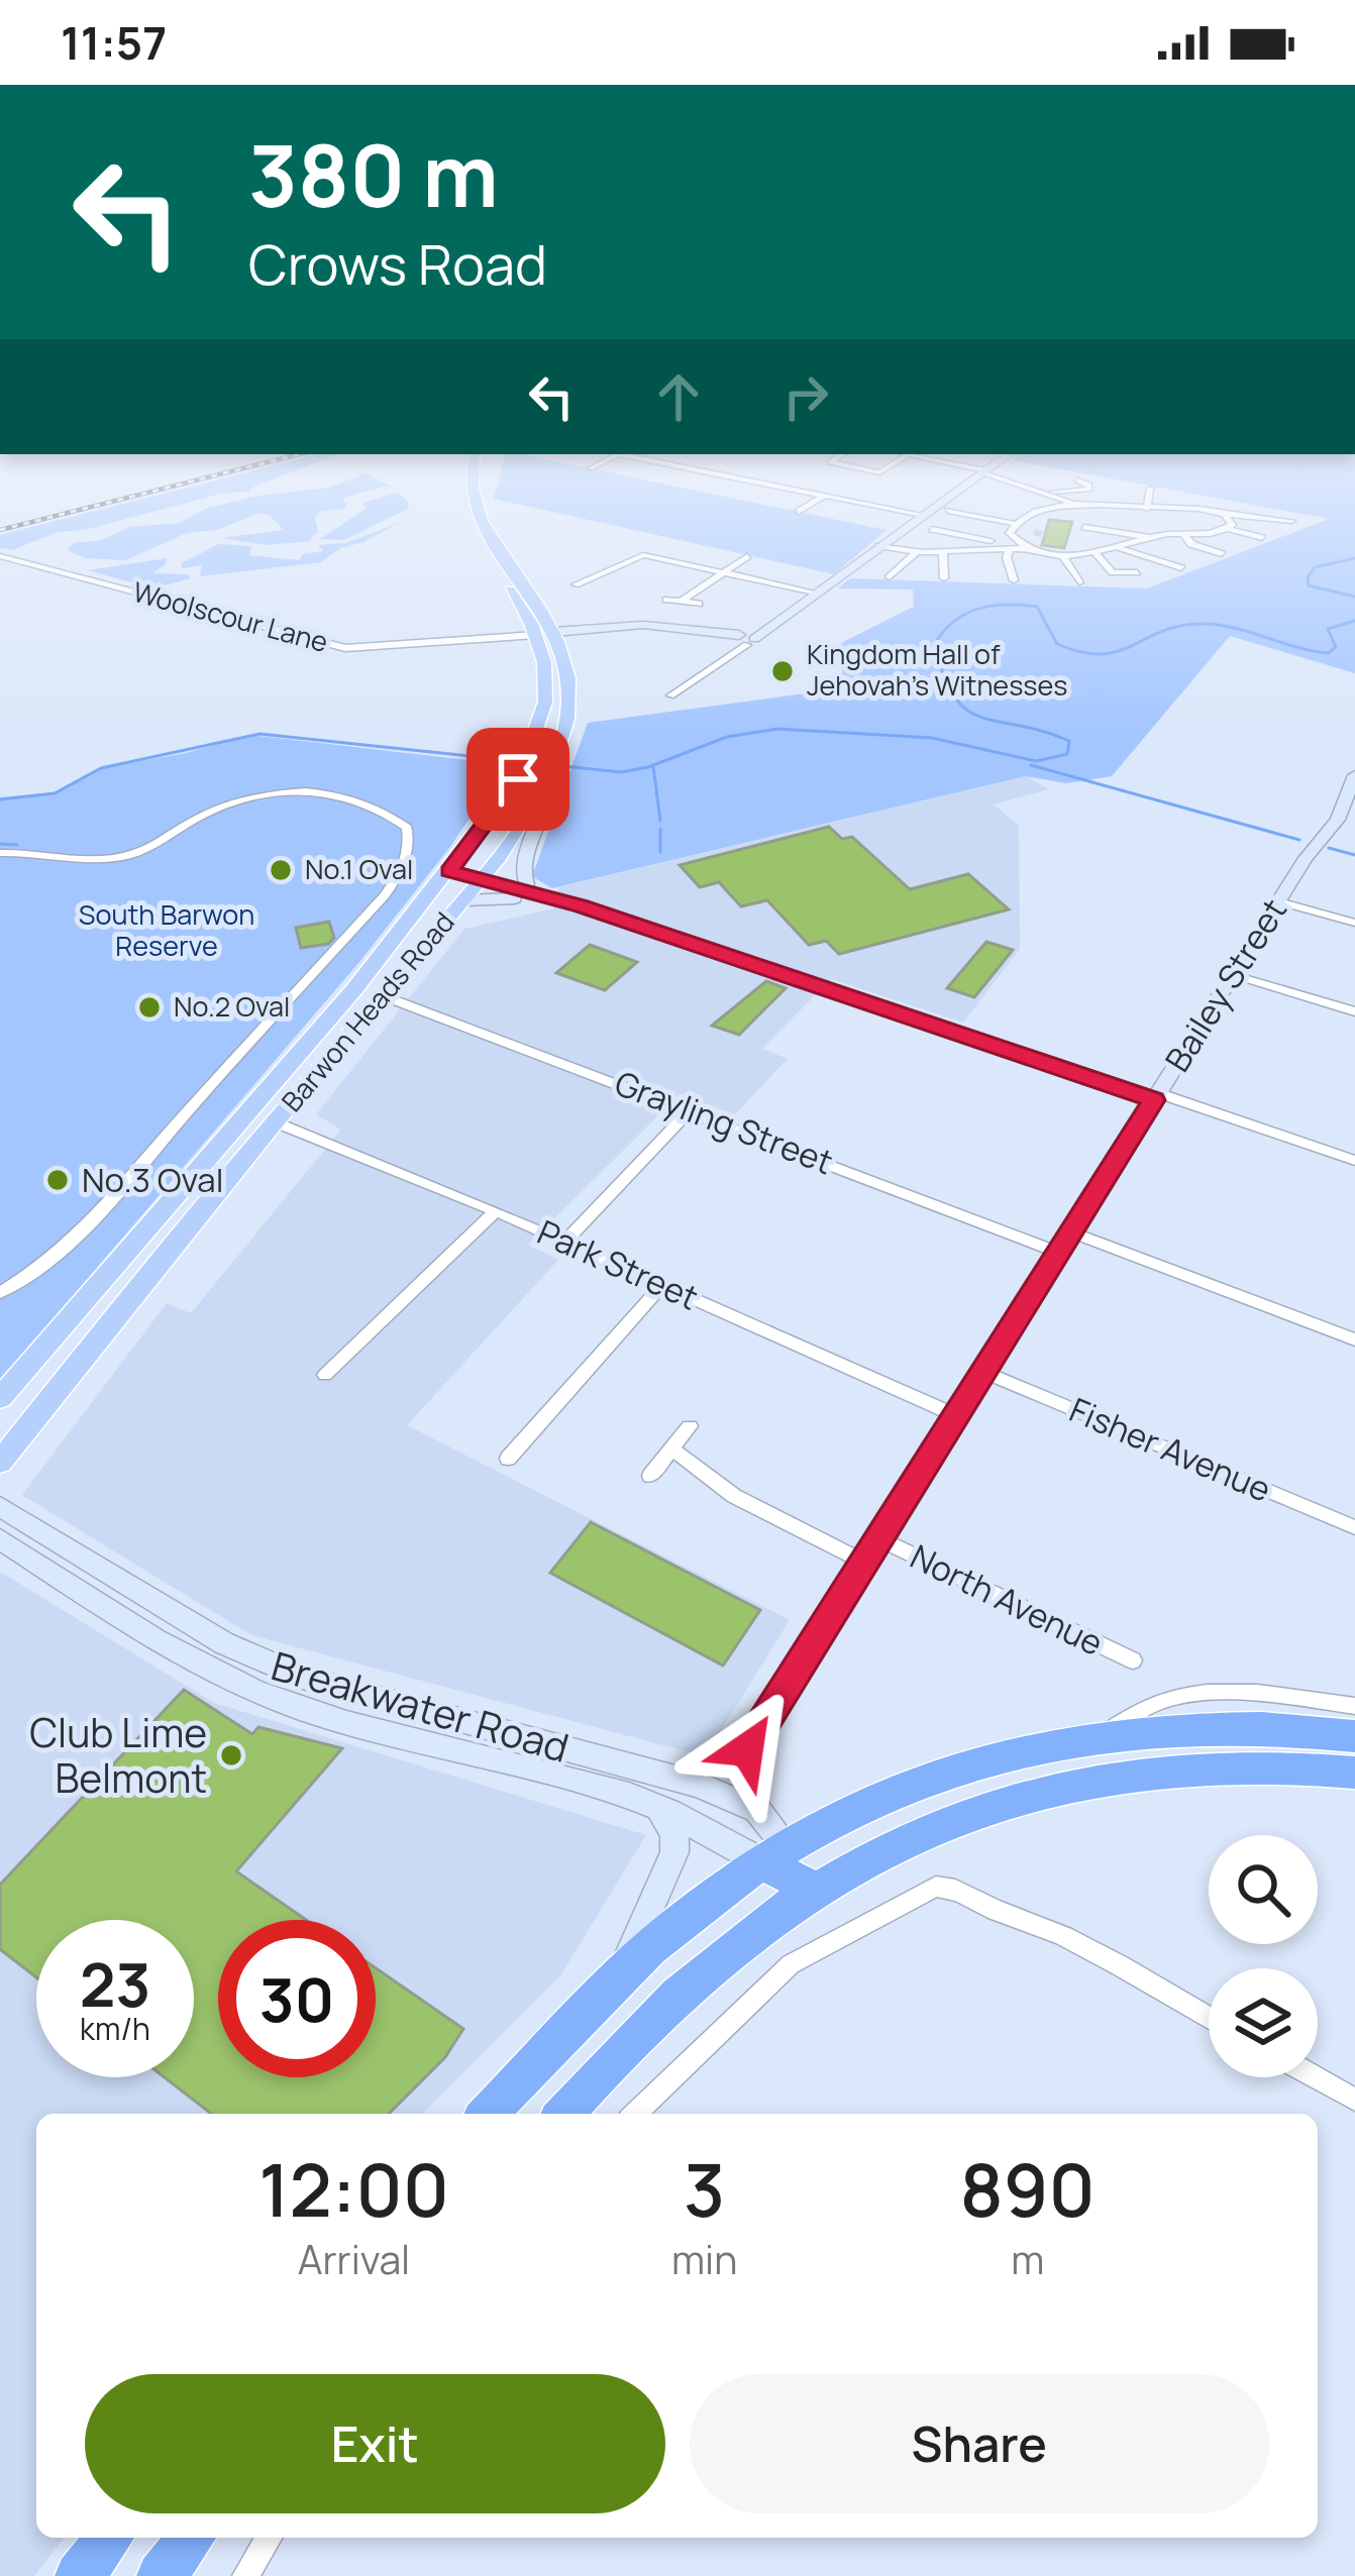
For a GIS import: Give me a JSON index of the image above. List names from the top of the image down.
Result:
{
  "streets": {
    "main road": ["Barwon Heads Road"],
    "street": [
      "Woolscour Lane",
      "Bailey Street",
      "Grayling Street",
      "Park Street",
      "Fisher Avenue",
      "North Avenue",
      "Breakwater Road"
    ]
  },
  "crossings": [
    ["Woolscour Lane", "Barwon Heads Road"],
    ["Bailey Street", "Grayling Street"],
    ["Bailey Street", "Park Street"],
    ["Bailey Street", "Fisher Avenue"],
    ["Bailey Street", "North Avenue"],
    ["Barwon Heads Road", "Grayling Street"],
    ["Barwon Heads Road", "Park Street"]
  ],
  "parks": ["South Barwon Reserve"],
  "places": [
    "Kingdom Hall of Jehovah's Witnesses",
    "No.1 Oval",
    "No.2 Oval",
    "No.3 Oval",
    "Club Lime Belmont"
  ],
  "page": {
    "status": "11:57",
    "turn": ["380 m", "Crows Road"],
    "speed": "23 km/h",
    "limit": "30",
    "eta": [
      "12:00",
      "Arrival",
      "3",
      "min",
      "890",
      "m"
    ],
    "buttons": ["Exit", "Share"]
  }
}
